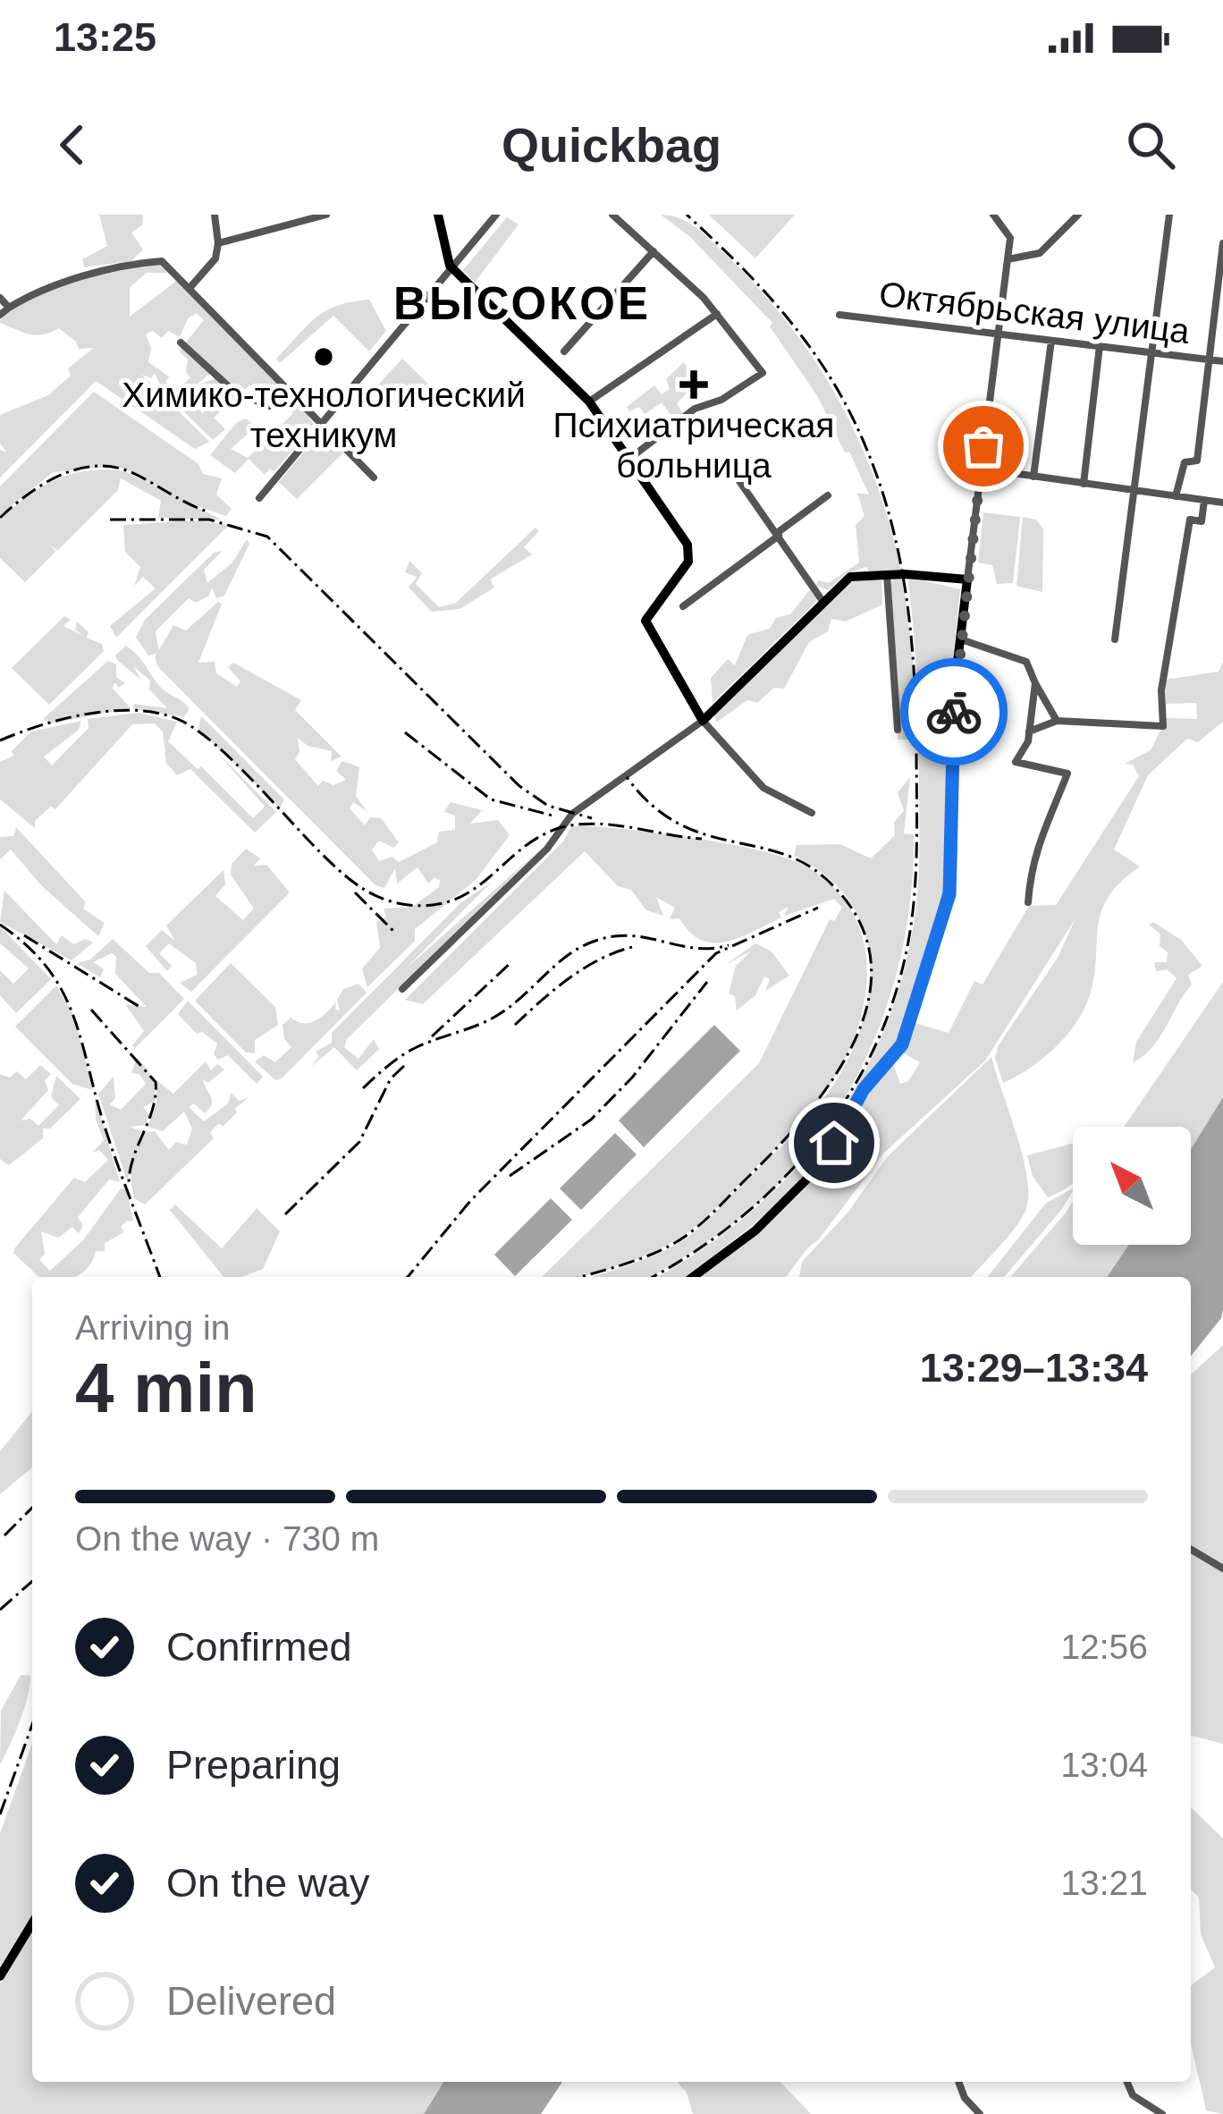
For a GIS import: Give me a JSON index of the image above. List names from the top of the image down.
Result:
{
  "streets": {
    "street": ["Октябрьская улица"]
  },
  "districts": ["ВЫСОКОЕ"],
  "places": {
    "other": ["Химико-технологический техникум"],
    "health": ["Психиатрическая больница"]
  },
  "north": "top left",
  "page": {
    "status": "13:25",
    "header": "Quickbag",
    "heading": ["4 min", "Arriving in", "13:29–13:34"],
    "bar": "On the way · 730 m",
    "list": [
      ["Confirmed", "12:56"],
      ["Preparing", "13:04"],
      ["On the way", "13:21"],
      "Delivered"
    ]
  }
}
